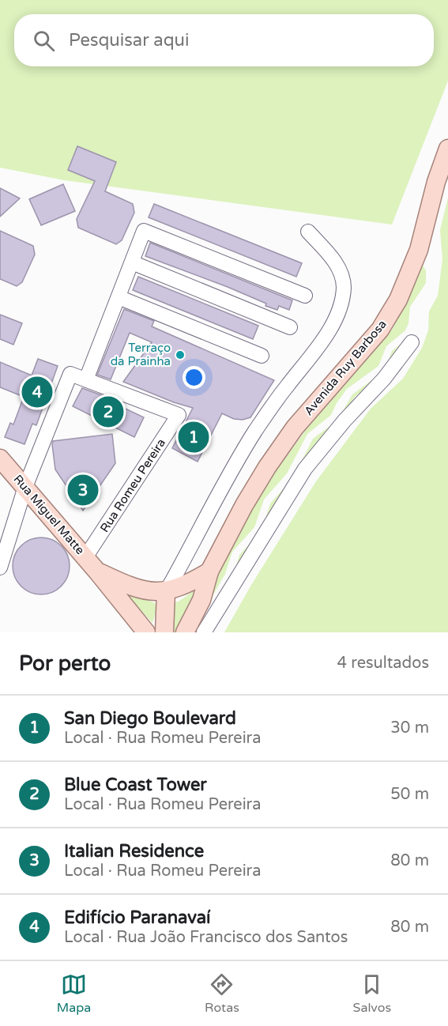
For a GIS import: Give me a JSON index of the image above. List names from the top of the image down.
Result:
{
  "streets": {
    "main road": ["Avenida Ruy Barbosa", "Rua Miguel Matte"],
    "street": ["Rua Romeu Pereira"]
  },
  "crossings": [
    ["Rua Romeu Pereira", "Rua Miguel Matte"]
  ],
  "places": ["Terraço da Prainha"],
  "page": {
    "search": "Pesquisar aqui",
    "pins": [
      "4",
      "2",
      "1",
      "3"
    ],
    "heading": ["Por perto", "4 resultados"],
    "list": [
      {
        "mark": "1",
        "name": "San Diego Boulevard",
        "note": "Local · Rua Romeu Pereira",
        "value": "30 m"
      },
      {
        "mark": "2",
        "name": "Blue Coast Tower",
        "note": "Local · Rua Romeu Pereira",
        "value": "50 m"
      },
      {
        "mark": "3",
        "name": "Italian Residence",
        "note": "Local · Rua Romeu Pereira",
        "value": "80 m"
      },
      {
        "mark": "4",
        "name": "Edifício Paranavaí",
        "note": "Local · Rua João Francisco dos Santos",
        "value": "80 m"
      }
    ],
    "nav": ["Mapa", "Rotas", "Salvos"]
  }
}
